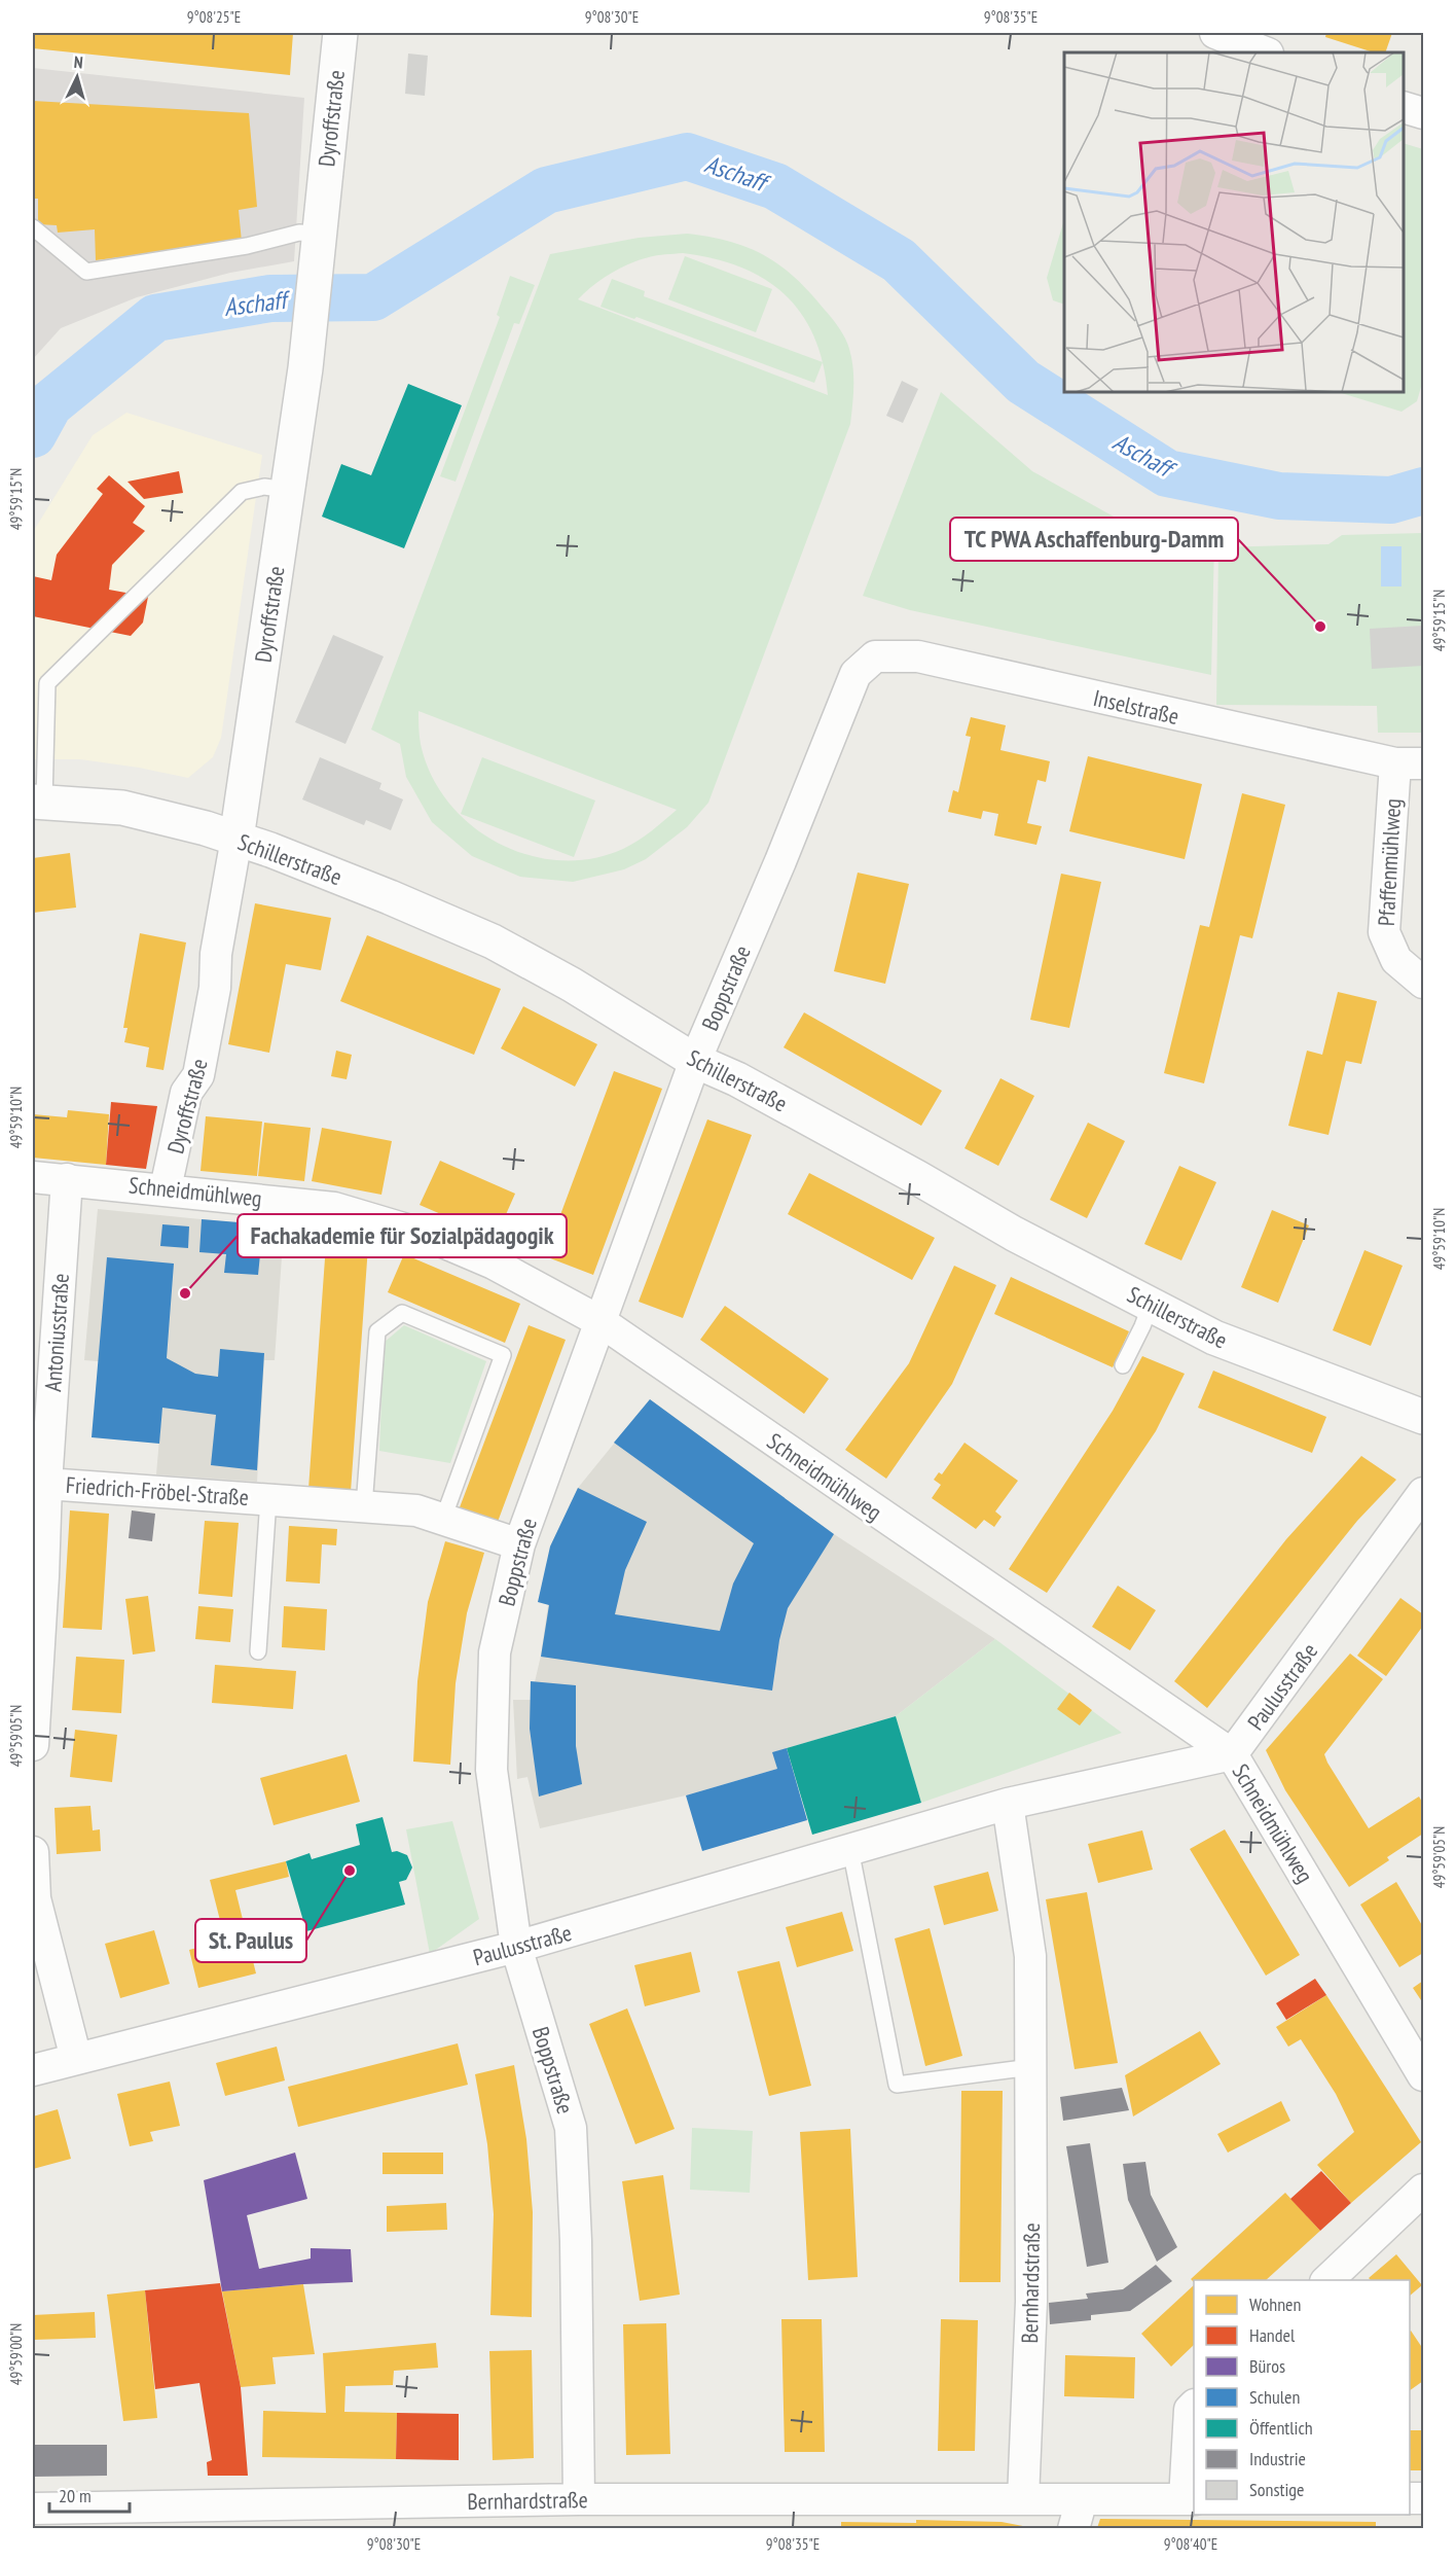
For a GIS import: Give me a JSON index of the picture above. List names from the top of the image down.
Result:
{
  "streets": {
    "main road": ["Dyroffstraße", "Schillerstraße"],
    "street": [
      "Inselstraße",
      "Pfaffenmühlweg",
      "Boppstraße",
      "Schneidmühlweg",
      "Antoniusstraße",
      "Friedrich-Fröbel-Straße",
      "Paulusstraße",
      "Bernhardstraße"
    ]
  },
  "crossings": [
    ["Dyroffstraße", "Schillerstraße"],
    ["Dyroffstraße", "Schneidmühlweg"],
    ["Inselstraße", "Pfaffenmühlweg"],
    ["Inselstraße", "Boppstraße"],
    ["Schillerstraße", "Boppstraße"],
    ["Boppstraße", "Schneidmühlweg"],
    ["Boppstraße", "Friedrich-Fröbel-Straße"],
    ["Boppstraße", "Paulusstraße"],
    ["Boppstraße", "Bernhardstraße"],
    ["Schneidmühlweg", "Antoniusstraße"],
    ["Schneidmühlweg", "Paulusstraße"],
    ["Antoniusstraße", "Friedrich-Fröbel-Straße"]
  ],
  "water": ["Aschaff"],
  "places": ["TC PWA Aschaffenburg-Damm", "Fachakademie für Sozialpädagogik", "St. Paulus"],
  "legend": [
    "Wohnen",
    "Handel",
    "Büros",
    "Schulen",
    "Öffentlich",
    "Industrie",
    "Sonstige"
  ],
  "scale_bar": "20 m",
  "north": "top",
  "coordinates": [
    "9°08'25\"E",
    "9°08'30\"E",
    "9°08'35\"E",
    "49°59'15\"N",
    "49°59'10\"N",
    "49°59'05\"N",
    "49°59'00\"N",
    "9°08'40\"E"
  ]
}
